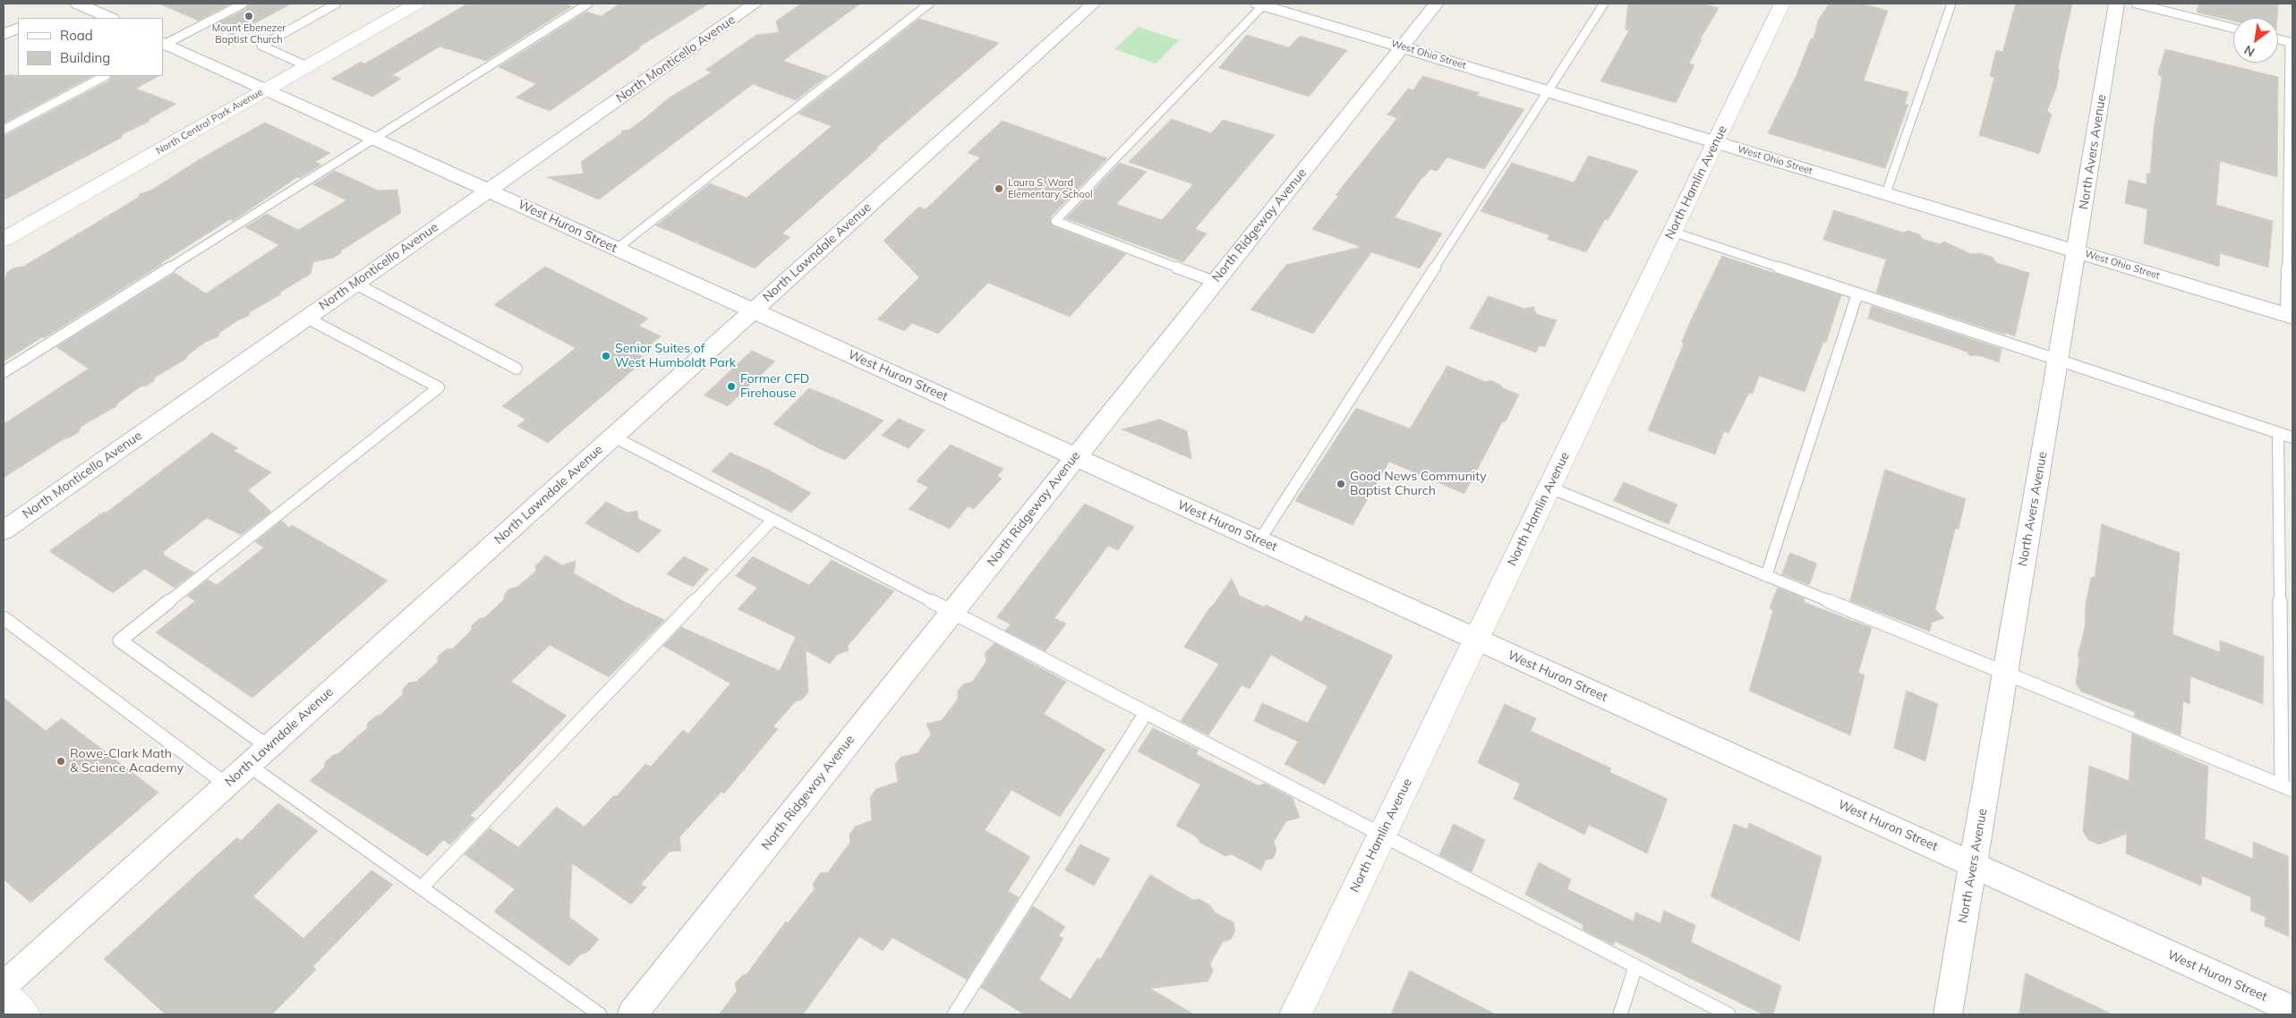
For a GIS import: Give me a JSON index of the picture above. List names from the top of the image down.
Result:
{
  "streets": {
    "street": [
      "West Ohio Street",
      "North Monticello Avenue",
      "North Central Park Avenue",
      "North Avers Avenue",
      "North Hamlin Avenue",
      "North Ridgeway Avenue",
      "West Huron Street",
      "North Lawndale Avenue"
    ]
  },
  "crossings": [
    ["West Ohio Street", "North Avers Avenue"],
    ["West Ohio Street", "North Hamlin Avenue"],
    ["West Ohio Street", "North Ridgeway Avenue"],
    ["North Monticello Avenue", "West Huron Street"],
    ["North Central Park Avenue", "West Huron Street"],
    ["North Avers Avenue", "West Huron Street"],
    ["North Hamlin Avenue", "West Huron Street"],
    ["North Ridgeway Avenue", "West Huron Street"],
    ["West Huron Street", "North Lawndale Avenue"]
  ],
  "places": [
    "Mount Ebenezer Baptist Church",
    "Laura S. Ward Elementary School",
    "Senior Suites of West Humboldt Park",
    "Former CFD Firehouse",
    "Good News Community Baptist Church",
    "Rowe-Clark Math & Science Academy"
  ],
  "legend": ["Road", "Building"],
  "north": "bottom left"
}
